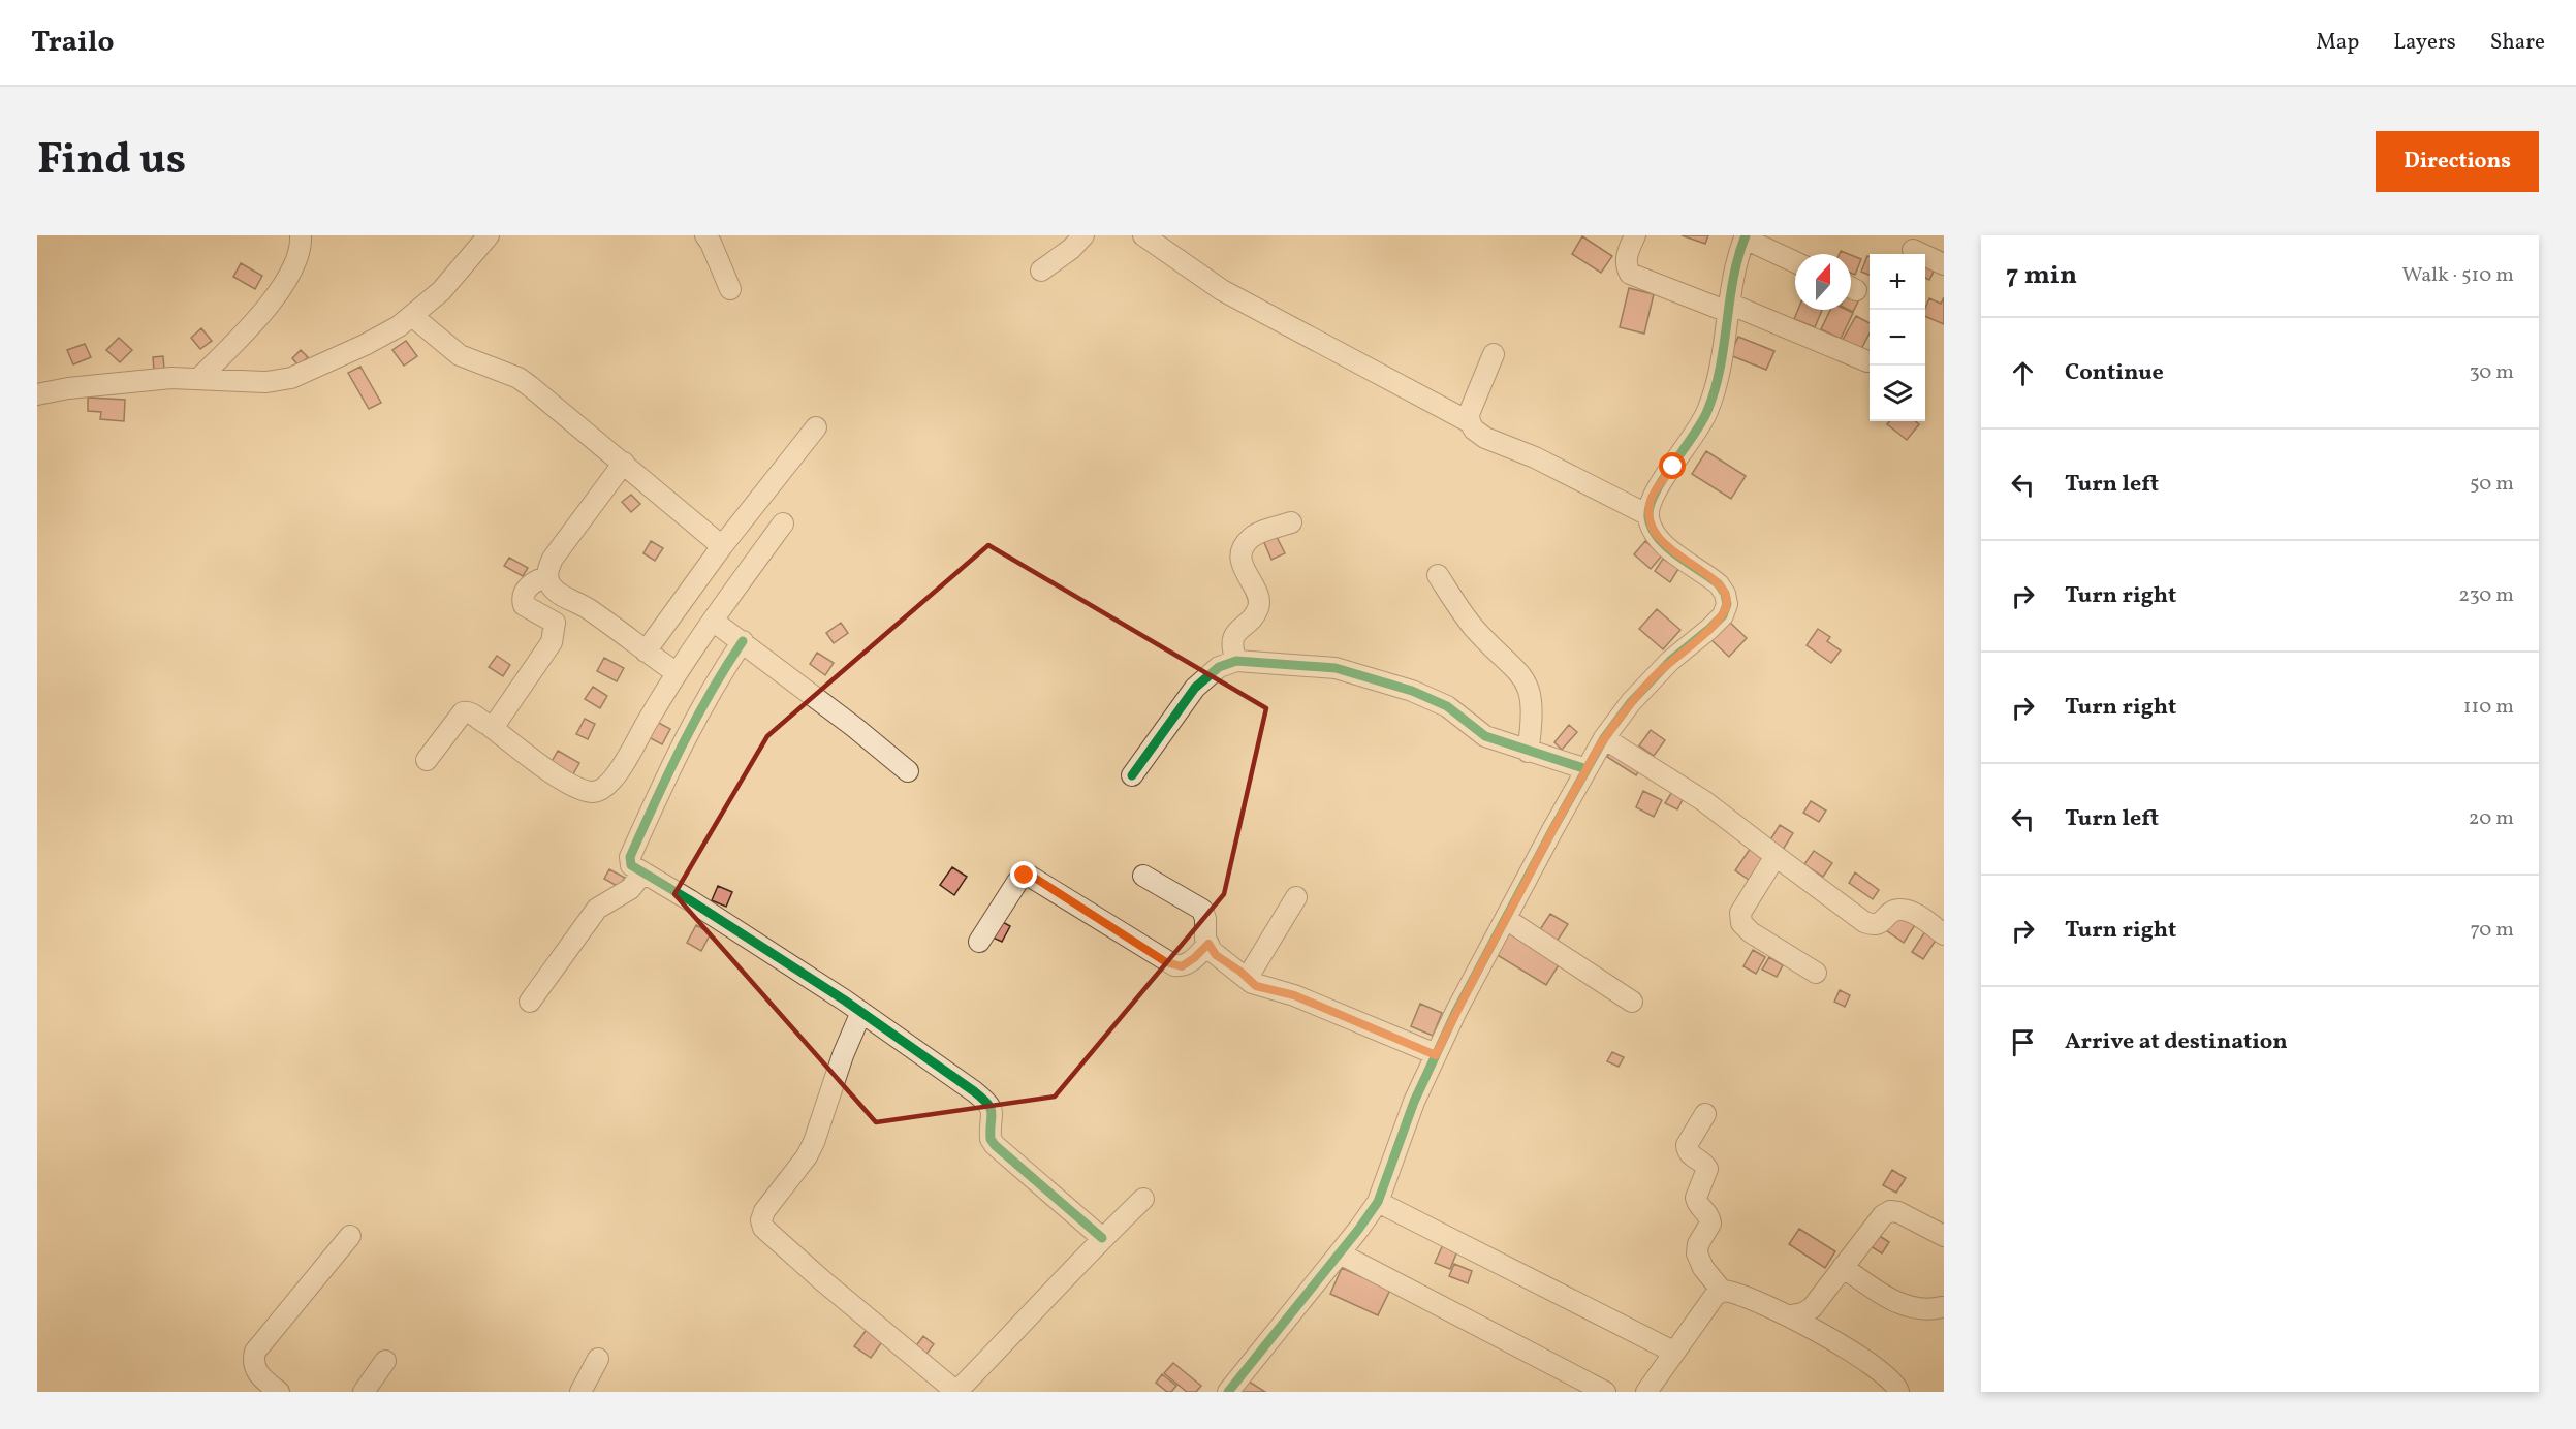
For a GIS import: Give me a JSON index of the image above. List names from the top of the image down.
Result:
{
  "north": "top",
  "page": {
    "header": "Trailo",
    "nav": ["Map", "Layers", "Share"],
    "title": "Find us",
    "buttons": "Directions",
    "heading": ["7 min", "Walk · 510 m"],
    "map_buttons": ["+", "−"],
    "list": [
      ["Continue", "30 m"],
      ["Turn left", "50 m"],
      ["Turn right", "230 m"],
      ["Turn right", "110 m"],
      ["Turn left", "20 m"],
      ["Turn right", "70 m"],
      "Arrive at destination"
    ]
  }
}
